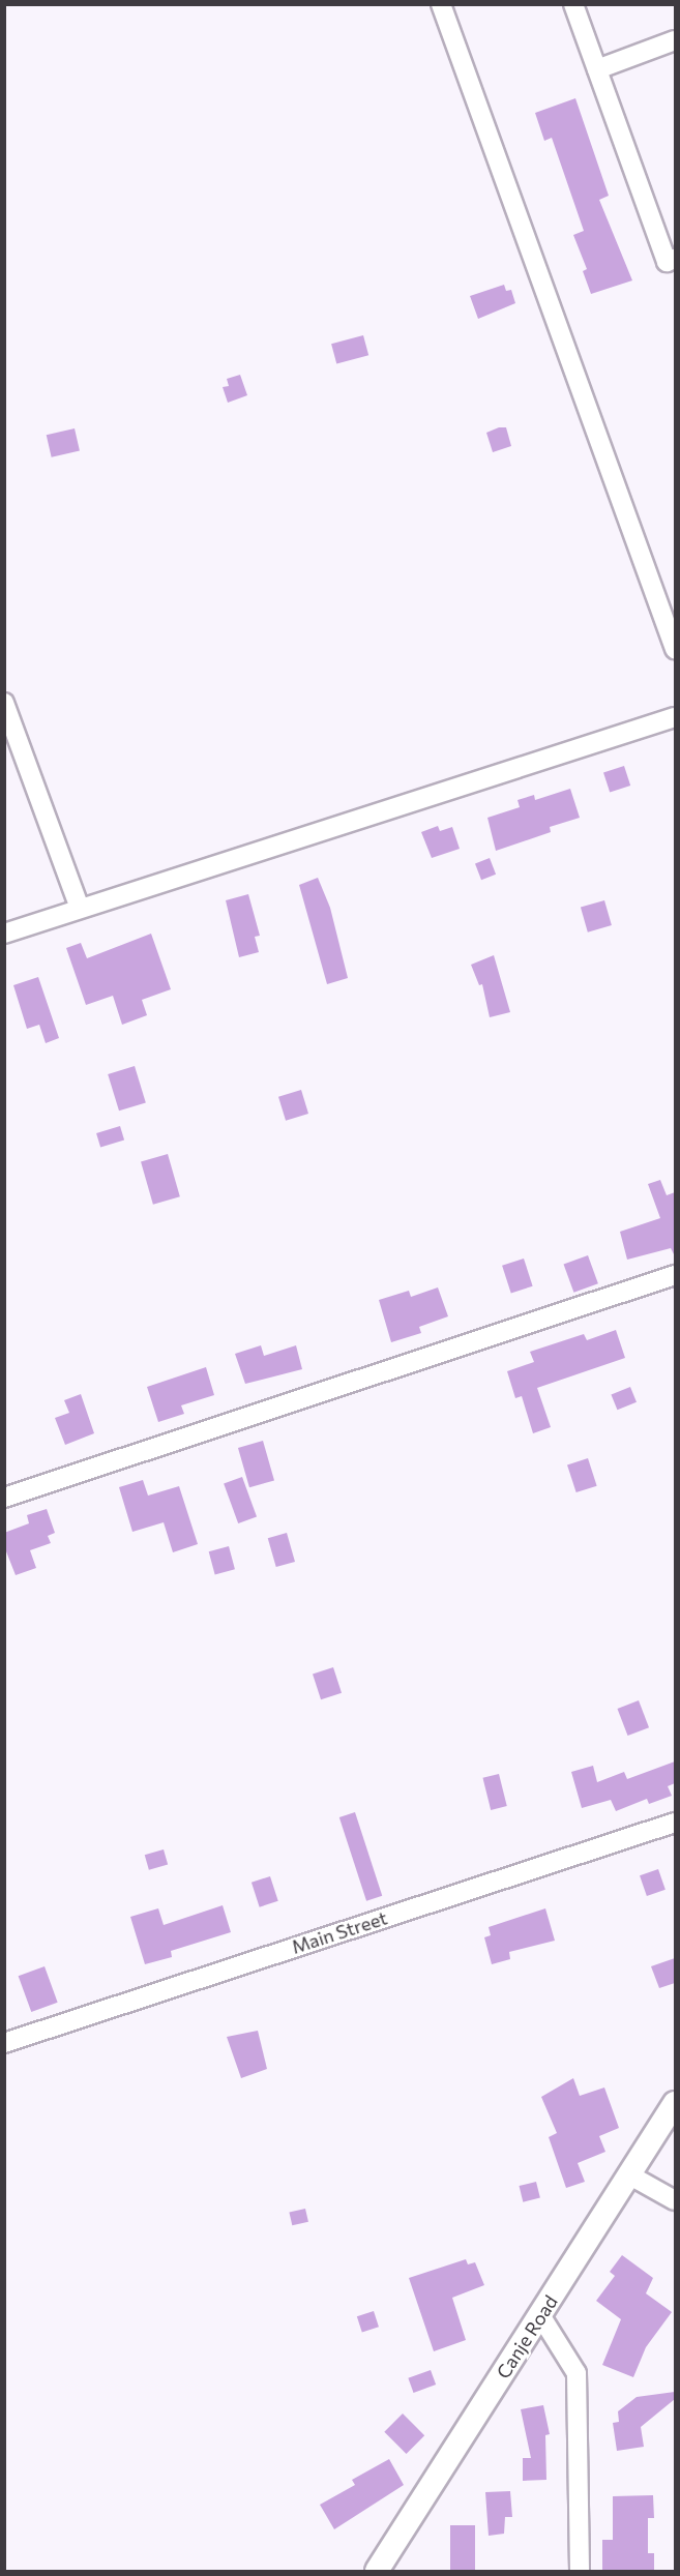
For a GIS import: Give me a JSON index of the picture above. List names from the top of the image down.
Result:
{
  "streets": {
    "street": ["Main Street", "Canje Road"]
  }
}
